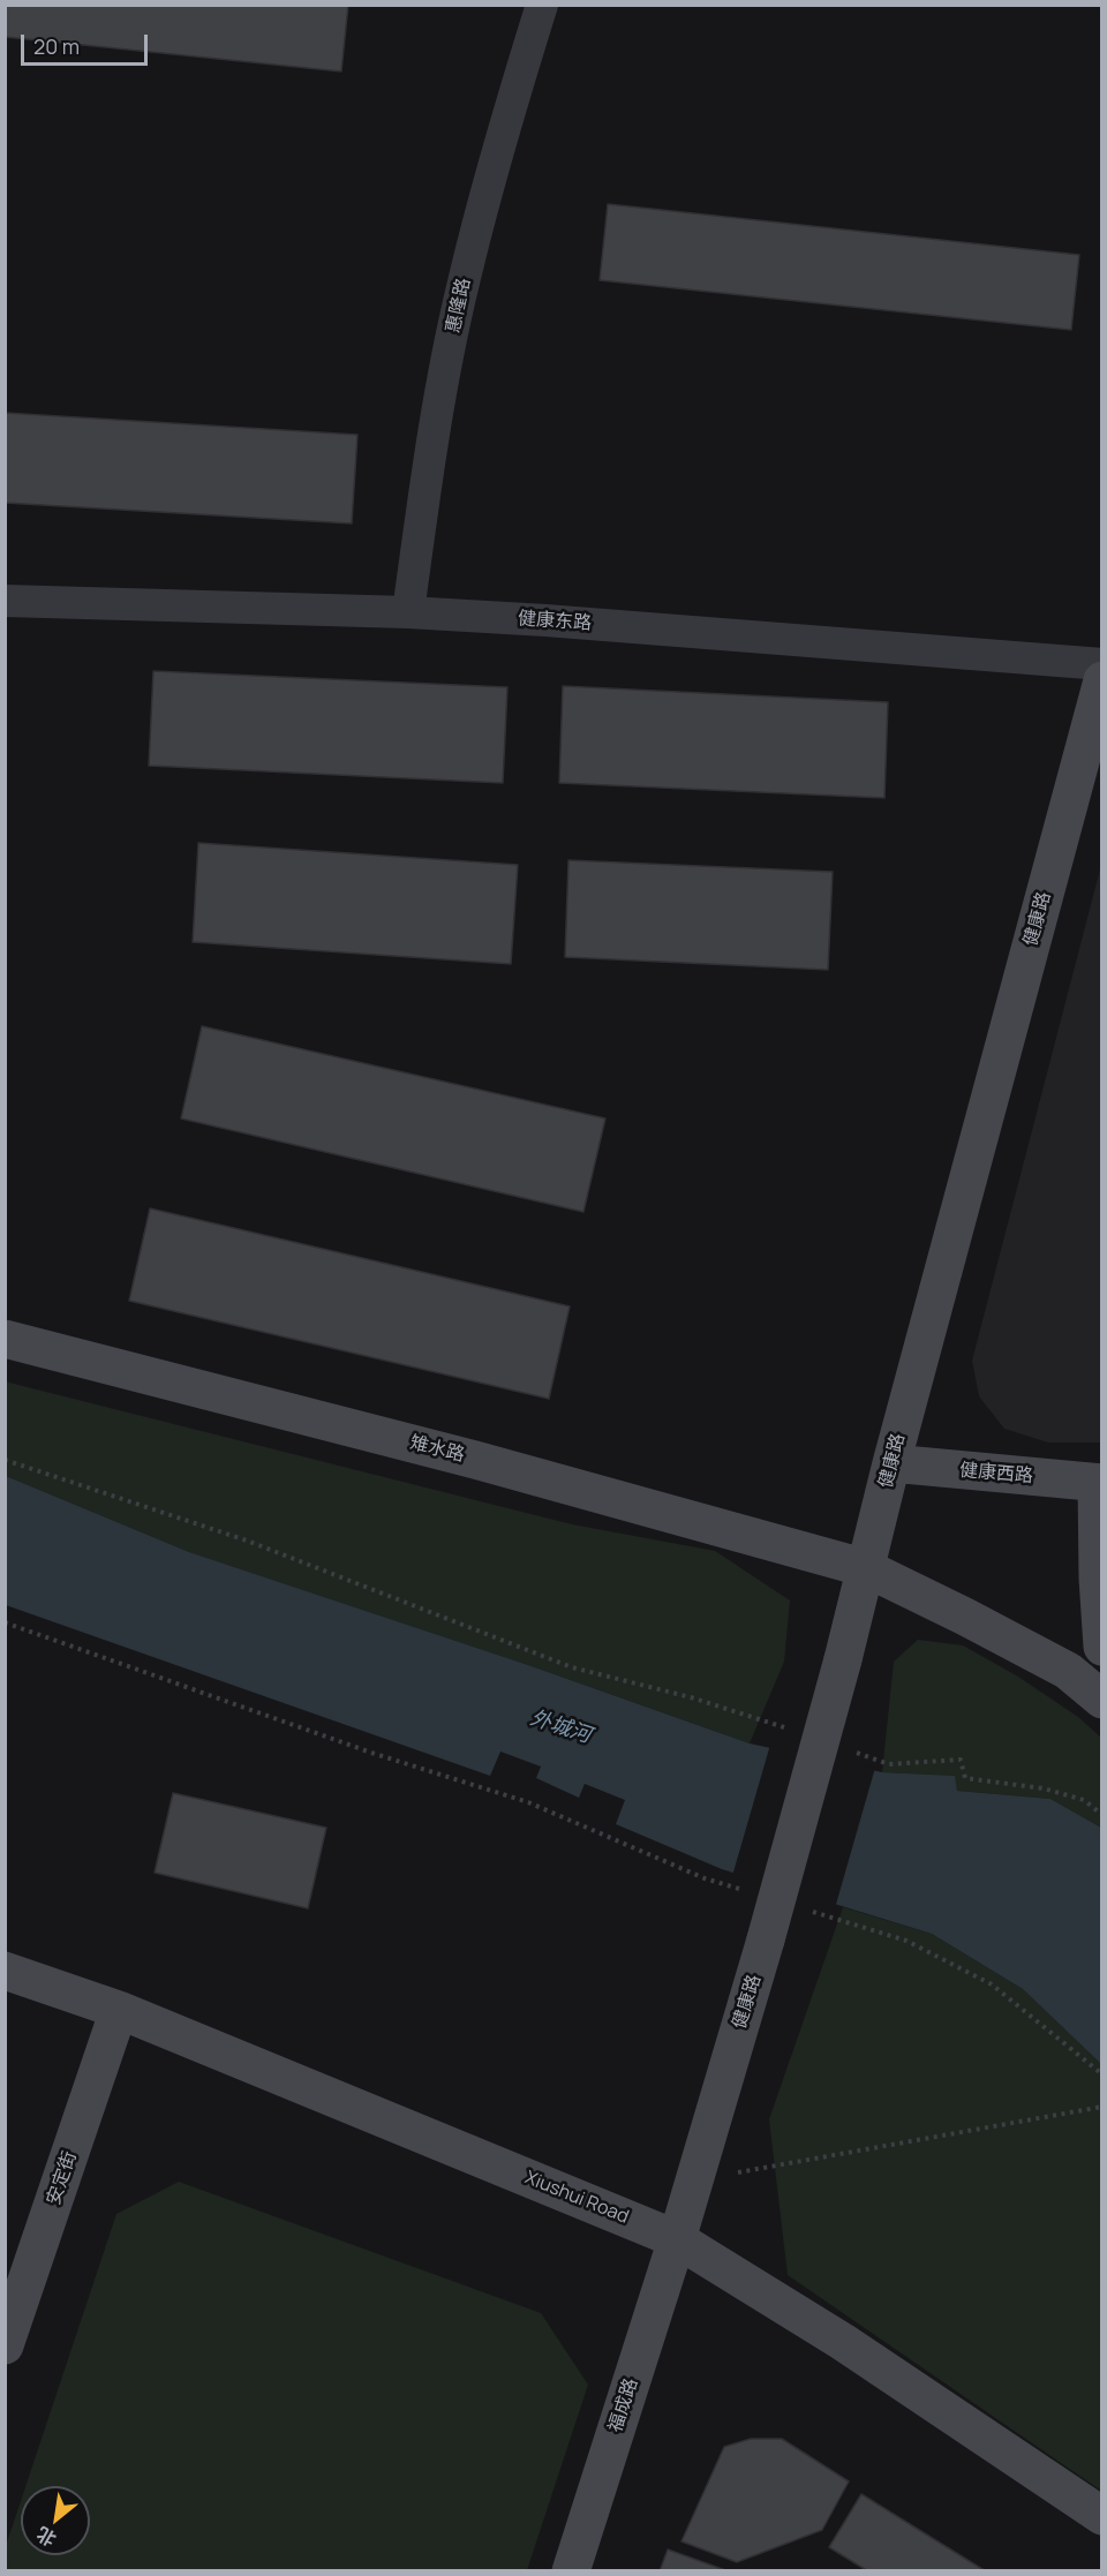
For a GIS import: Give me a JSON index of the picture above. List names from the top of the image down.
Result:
{
  "streets": {
    "street": [
      "惠隆路",
      "健康东路",
      "健康路",
      "雉水路",
      "健康西路",
      "安定街",
      "Xiushui Road",
      "福成路"
    ]
  },
  "crossings": [
    ["惠隆路", "健康东路"],
    ["健康路", "雉水路"],
    ["健康路", "健康西路"],
    ["健康路", "Xiushui Road"],
    ["健康路", "福成路"],
    ["安定街", "Xiushui Road"],
    ["Xiushui Road", "福成路"]
  ],
  "water": ["外城河"],
  "scale_bar": "20 m",
  "north": "bottom left"
}
